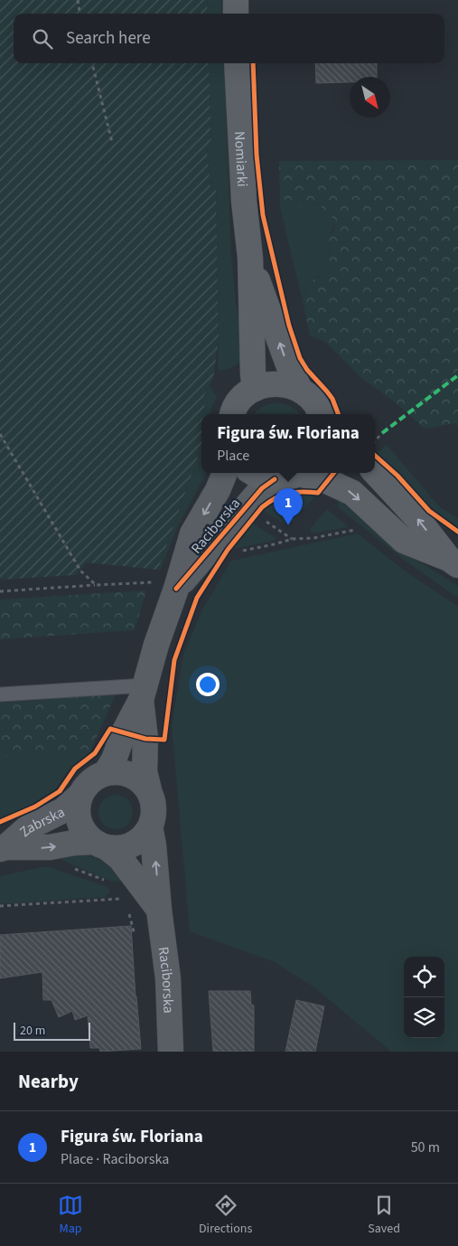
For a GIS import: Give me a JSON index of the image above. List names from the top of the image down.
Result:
{
  "streets": {
    "main road": ["Nomiarki"],
    "street": ["Raciborska", "Zabrska"]
  },
  "crossings": [
    ["Raciborska", "Zabrska"]
  ],
  "one_way": ["Zabrska"],
  "scale_bar": "20 m",
  "north": "bottom right",
  "page": {
    "search": "Search here",
    "popup": ["Figura św. Floriana", "Place"],
    "pins": "1",
    "scale": "20 m",
    "heading": "Nearby",
    "list": [
      {
        "mark": "1",
        "name": "Figura św. Floriana",
        "note": "Place · Raciborska",
        "value": "50 m"
      }
    ],
    "nav": ["Map", "Directions", "Saved"]
  }
}
